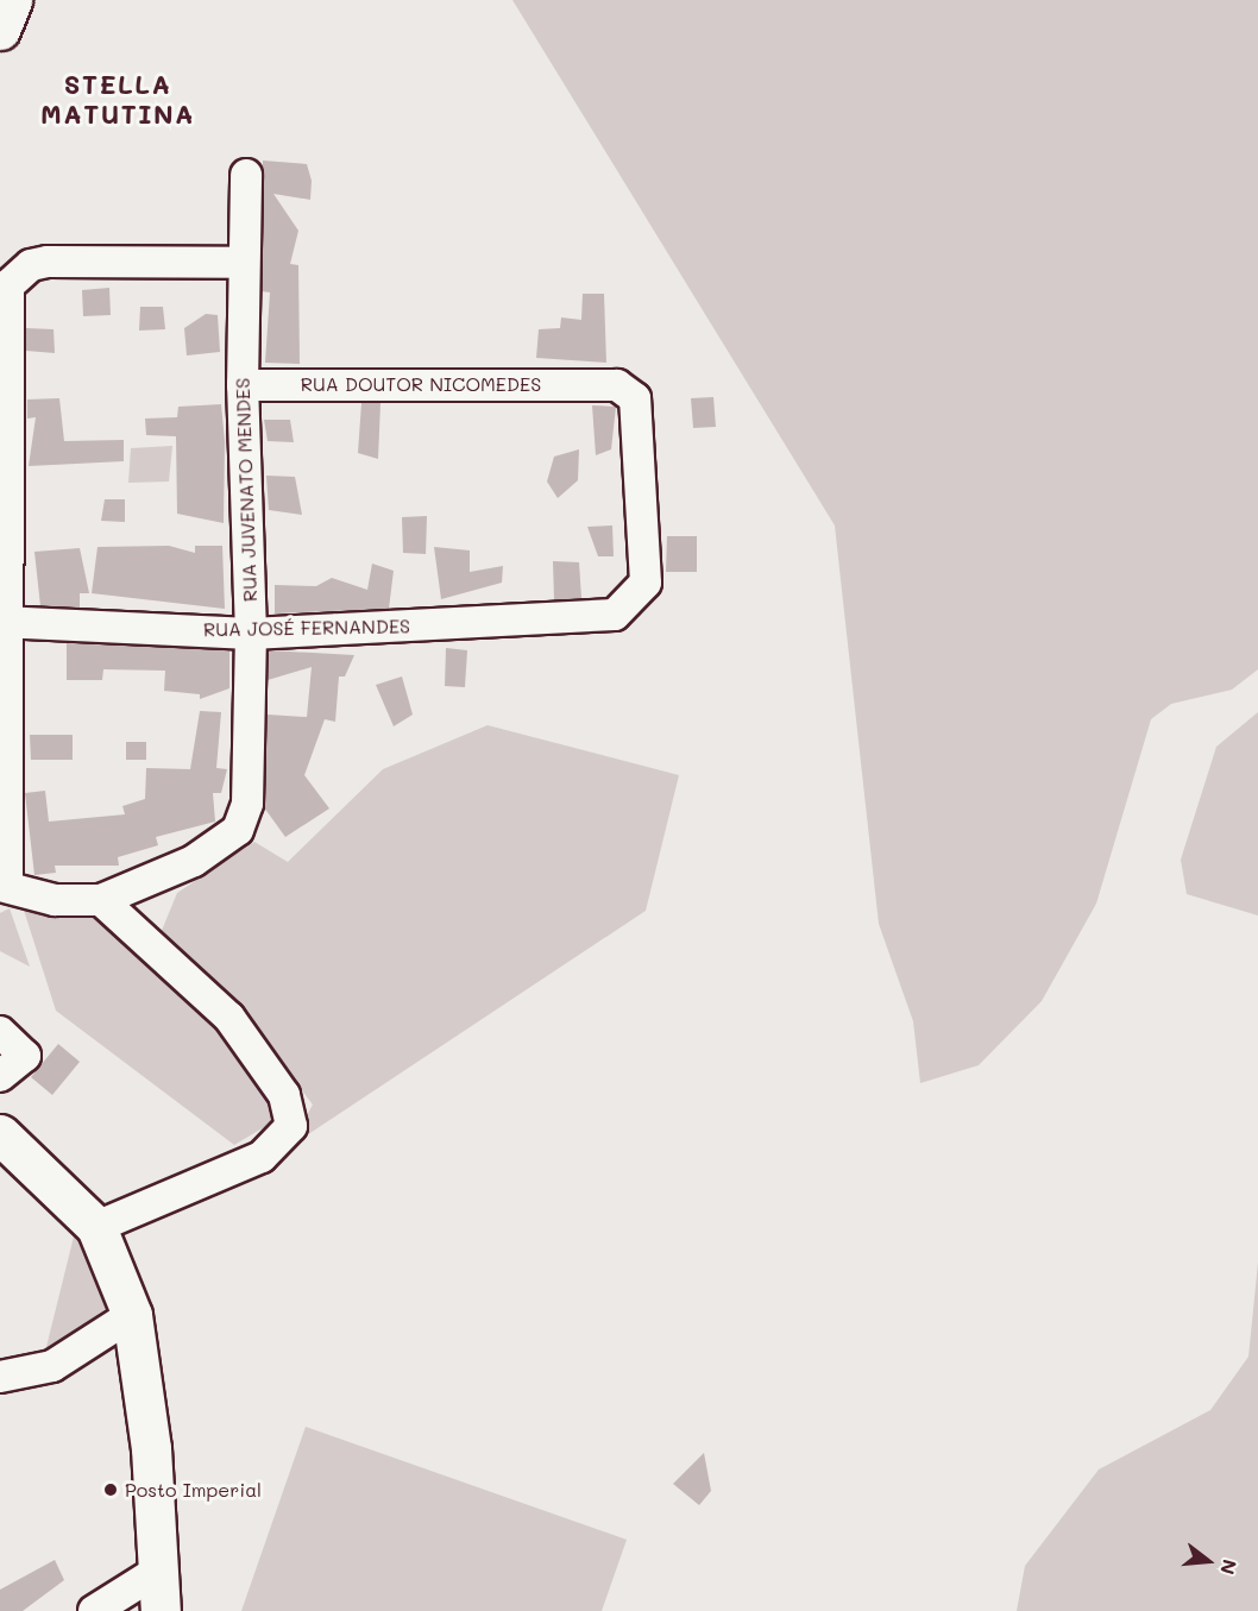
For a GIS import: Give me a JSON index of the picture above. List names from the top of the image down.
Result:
{
  "streets": {
    "street": ["RUA DOUTOR NICOMEDES", "RUA JUVENATO MENDES", "RUA JOSÉ FERNANDES"]
  },
  "crossings": [
    ["RUA DOUTOR NICOMEDES", "RUA JUVENATO MENDES"],
    ["RUA DOUTOR NICOMEDES", "RUA JOSÉ FERNANDES"],
    ["RUA JUVENATO MENDES", "RUA JOSÉ FERNANDES"]
  ],
  "districts": ["STELLA MATUTINA"],
  "places": ["Posto Imperial"],
  "north": "right"
}
